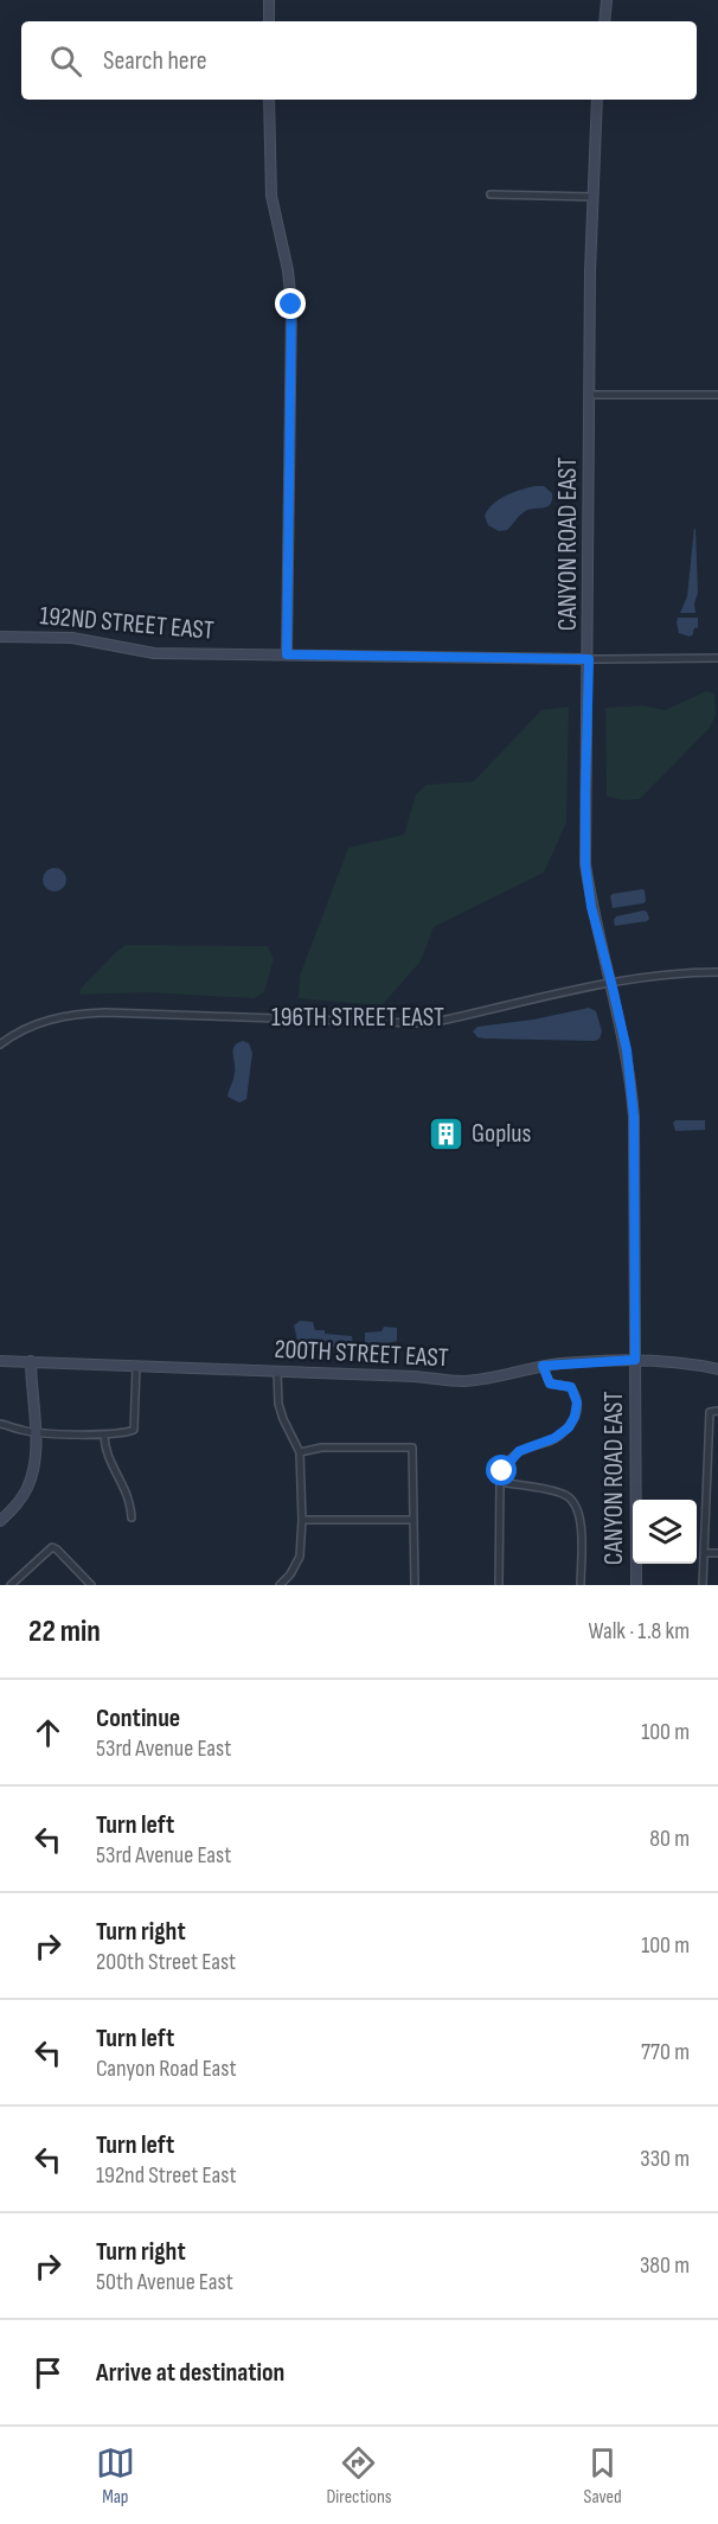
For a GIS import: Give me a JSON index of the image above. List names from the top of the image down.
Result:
{
  "streets": {
    "street": [
      "CANYON ROAD EAST",
      "192ND STREET EAST",
      "196TH STREET EAST",
      "200TH STREET EAST"
    ]
  },
  "crossings": [
    ["CANYON ROAD EAST", "192ND STREET EAST"],
    ["CANYON ROAD EAST", "196TH STREET EAST"],
    ["CANYON ROAD EAST", "200TH STREET EAST"]
  ],
  "places": {
    "building": ["Goplus"]
  },
  "page": {
    "search": "Search here",
    "heading": ["22 min", "Walk · 1.8 km"],
    "list": [
      ["Continue", "53rd Avenue East", "100 m"],
      ["Turn left", "53rd Avenue East", "80 m"],
      ["Turn right", "200th Street East", "100 m"],
      ["Turn left", "Canyon Road East", "770 m"],
      ["Turn left", "192nd Street East", "330 m"],
      ["Turn right", "50th Avenue East", "380 m"],
      "Arrive at destination"
    ],
    "nav": ["Map", "Directions", "Saved"]
  }
}
